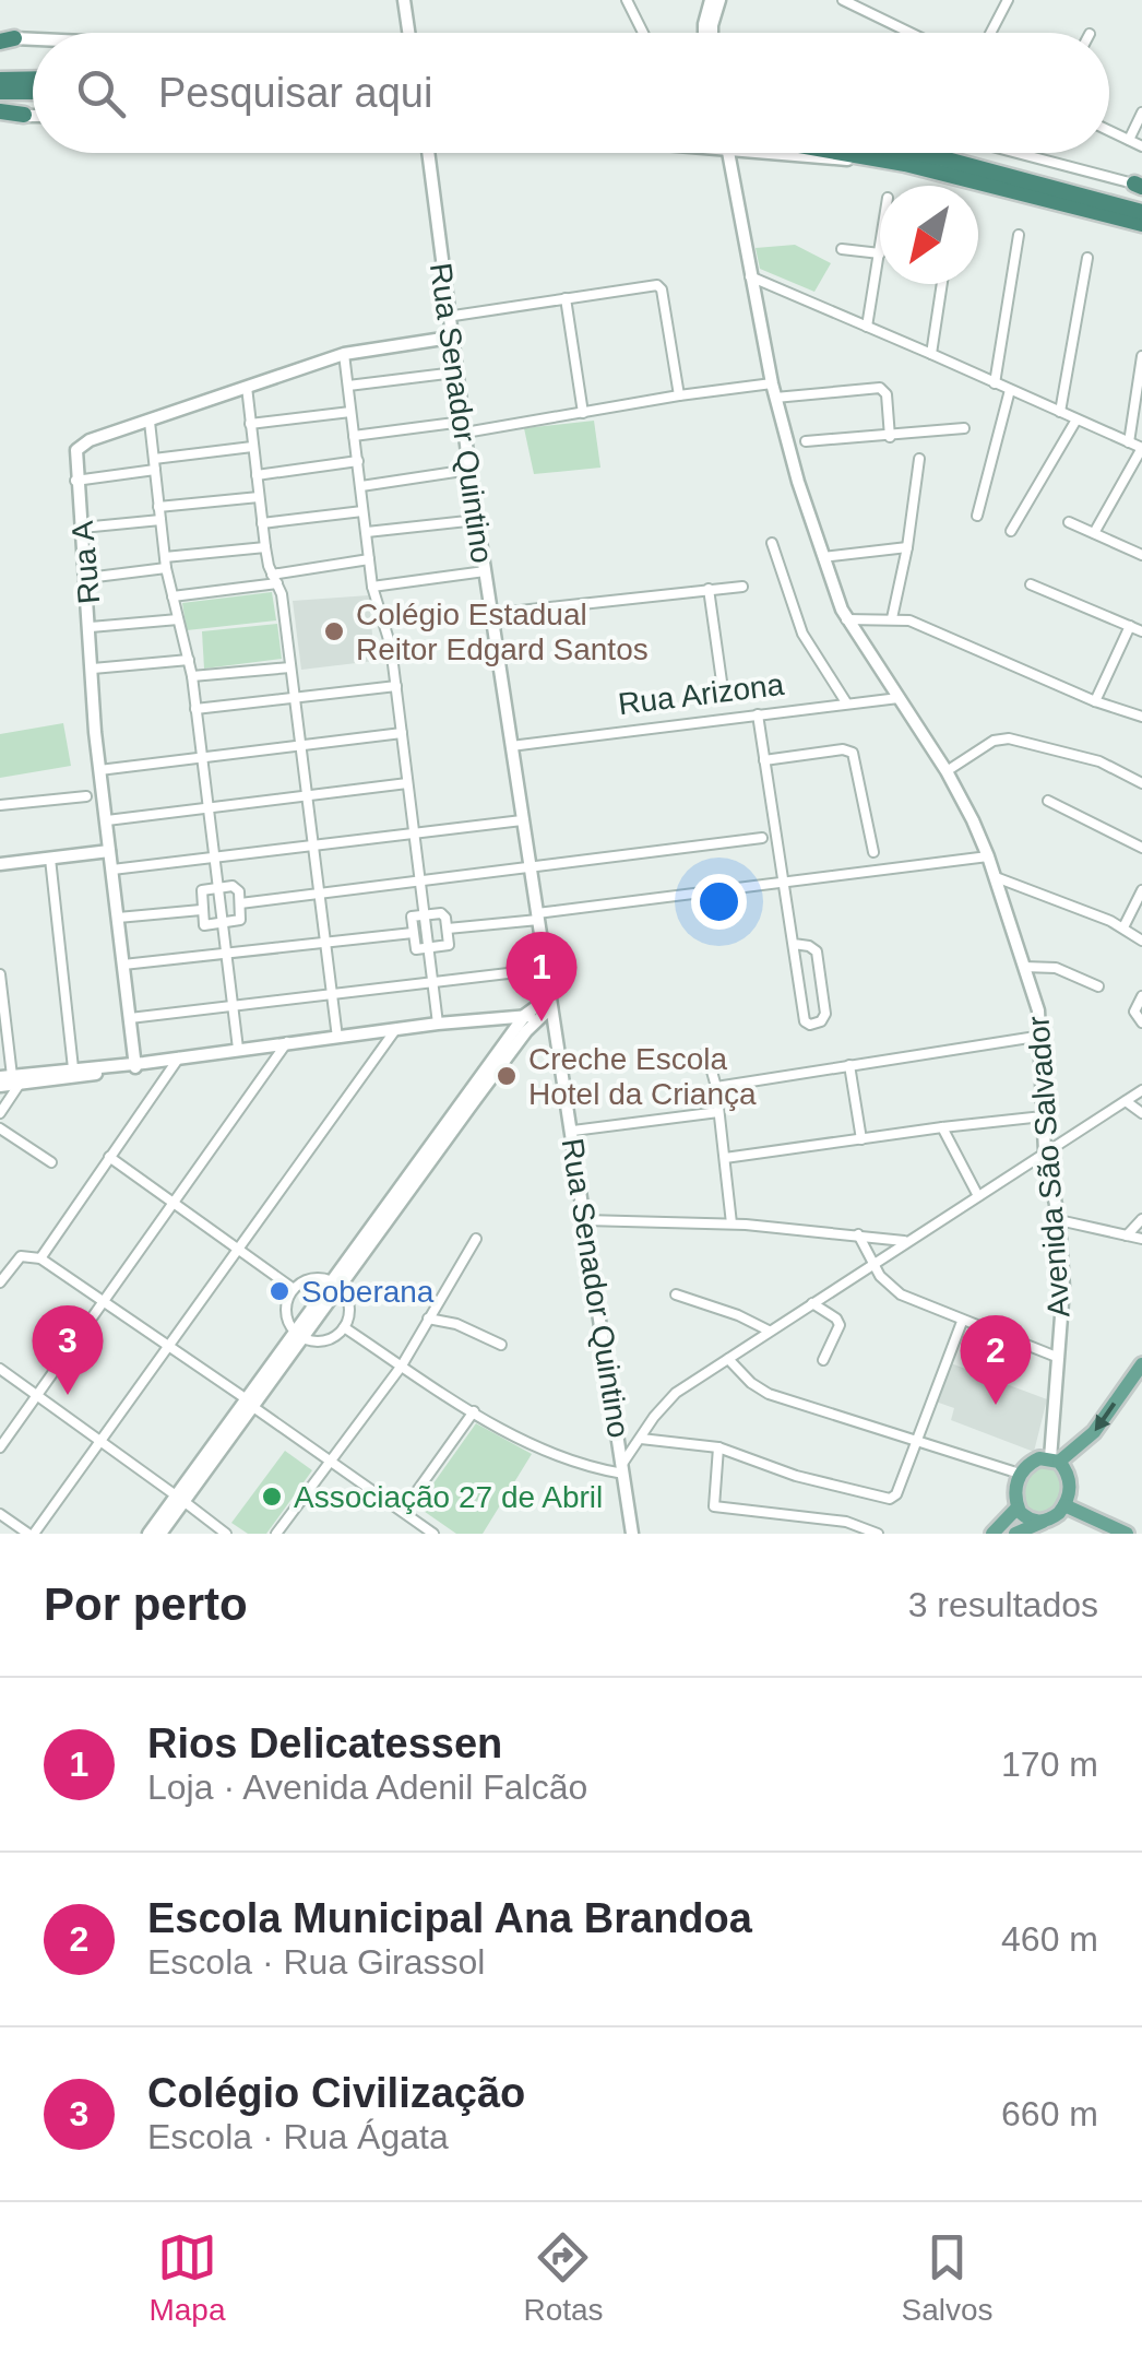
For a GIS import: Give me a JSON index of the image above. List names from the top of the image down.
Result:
{
  "streets": {
    "street": [
      "Rua Senador Quintino",
      "Rua A",
      "Rua Arizona",
      "Avenida São Salvador"
    ]
  },
  "crossings": [
    ["Rua Senador Quintino", "Rua A"],
    ["Rua Senador Quintino", "Rua Arizona"],
    ["Rua Arizona", "Avenida São Salvador"]
  ],
  "places": [
    "Colégio Estadual Reitor Edgard Santos",
    "Creche Escola Hotel da Criança",
    "Soberana",
    "Associação 27 de Abril"
  ],
  "north": "bottom left",
  "page": {
    "search": "Pesquisar aqui",
    "pins": ["1", "3", "2"],
    "heading": ["Por perto", "3 resultados"],
    "list": [
      {
        "mark": "1",
        "name": "Rios Delicatessen",
        "note": "Loja · Avenida Adenil Falcão",
        "value": "170 m"
      },
      {
        "mark": "2",
        "name": "Escola Municipal Ana Brandoa",
        "note": "Escola · Rua Girassol",
        "value": "460 m"
      },
      {
        "mark": "3",
        "name": "Colégio Civilização",
        "note": "Escola · Rua Ágata",
        "value": "660 m"
      }
    ],
    "nav": ["Mapa", "Rotas", "Salvos"]
  }
}
